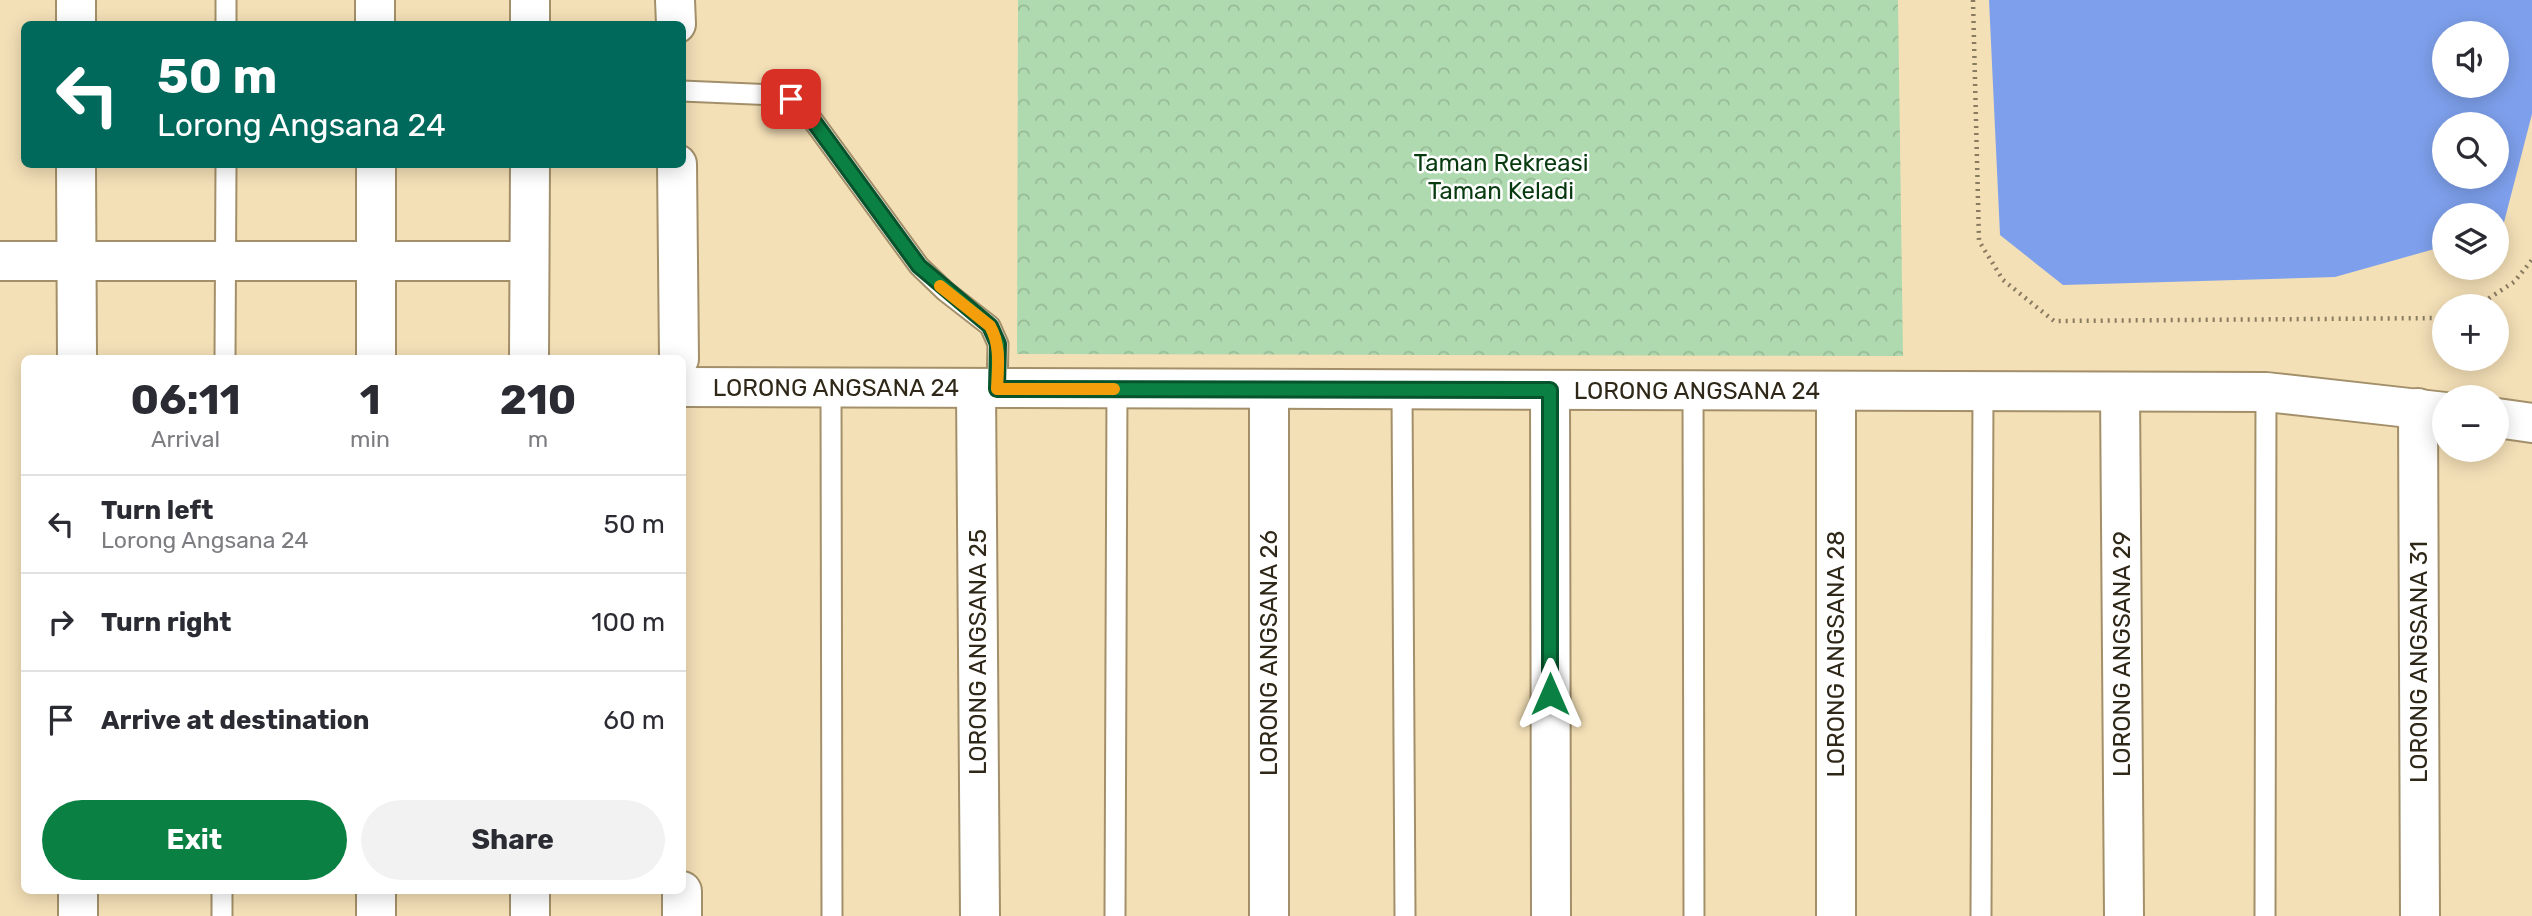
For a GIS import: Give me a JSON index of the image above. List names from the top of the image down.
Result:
{
  "streets": {
    "street": [
      "LORONG ANGSANA 24",
      "LORONG ANGSANA 25",
      "LORONG ANGSANA 26",
      "LORONG ANGSANA 28",
      "LORONG ANGSANA 29",
      "LORONG ANGSANA 31"
    ]
  },
  "crossings": [
    ["LORONG ANGSANA 24", "LORONG ANGSANA 25"],
    ["LORONG ANGSANA 24", "LORONG ANGSANA 26"],
    ["LORONG ANGSANA 24", "LORONG ANGSANA 28"],
    ["LORONG ANGSANA 24", "LORONG ANGSANA 29"],
    ["LORONG ANGSANA 24", "LORONG ANGSANA 31"]
  ],
  "parks": ["Taman Rekreasi Taman Keladi"],
  "page": {
    "map_buttons": ["+", "−"],
    "turn": ["50 m", "Lorong Angsana 24"],
    "eta": [
      "06:11",
      "Arrival",
      "1",
      "min",
      "210",
      "m"
    ],
    "list": [
      {
        "name": "Turn left",
        "note": "Lorong Angsana 24",
        "value": "50 m"
      },
      {
        "name": "Turn right",
        "value": "100 m"
      },
      {
        "name": "Arrive at destination",
        "value": "60 m"
      }
    ],
    "buttons": ["Exit", "Share"]
  }
}
